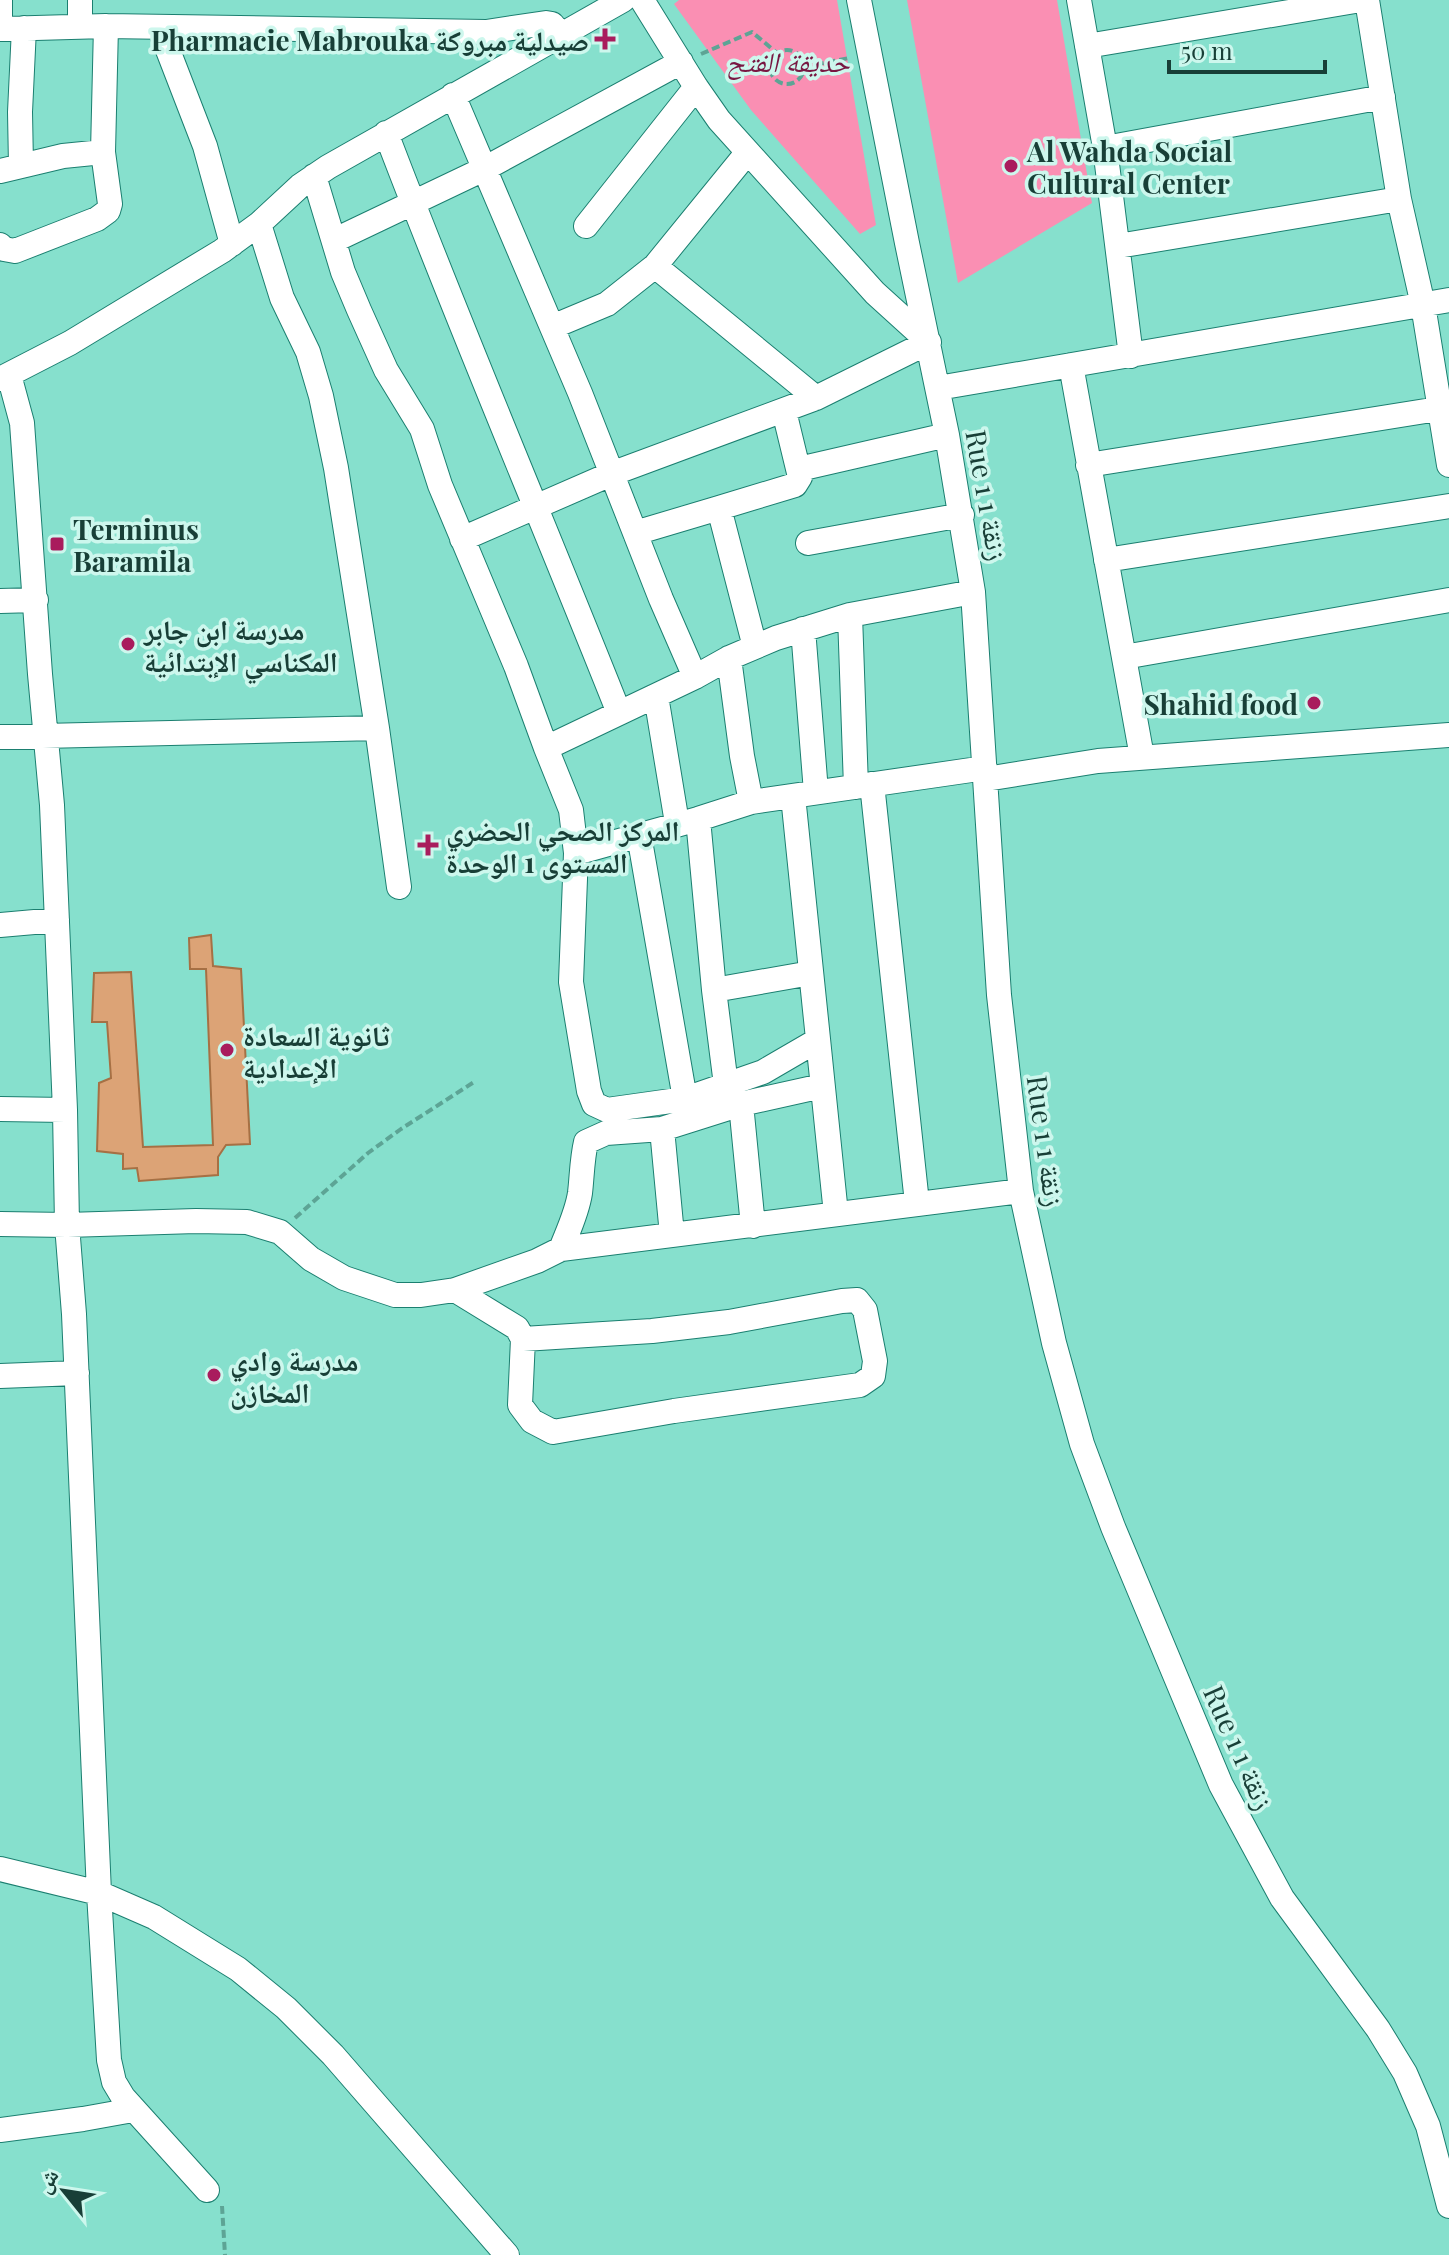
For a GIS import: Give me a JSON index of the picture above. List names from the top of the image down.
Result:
{
  "streets": {
    "street": ["Rue 1 زنقة 1"]
  },
  "parks": ["حديقة الفتح"],
  "places": {
    "health": ["Pharmacie Mabrouka صيدلية مبروكة", "المركز الصحي الحضري المستوى 1 الوحدة"],
    "other": [
      "Al Wahda Social Cultural Center",
      "مدرسة ابن جابر المكناسي الإبتدائية",
      "Shahid food",
      "ثانوية السعادة الإعدادية",
      "مدرسة وادي المخازن"
    ],
    "transit": ["Terminus Baramila"]
  },
  "scale_bar": "50 m",
  "north": "top left"
}
